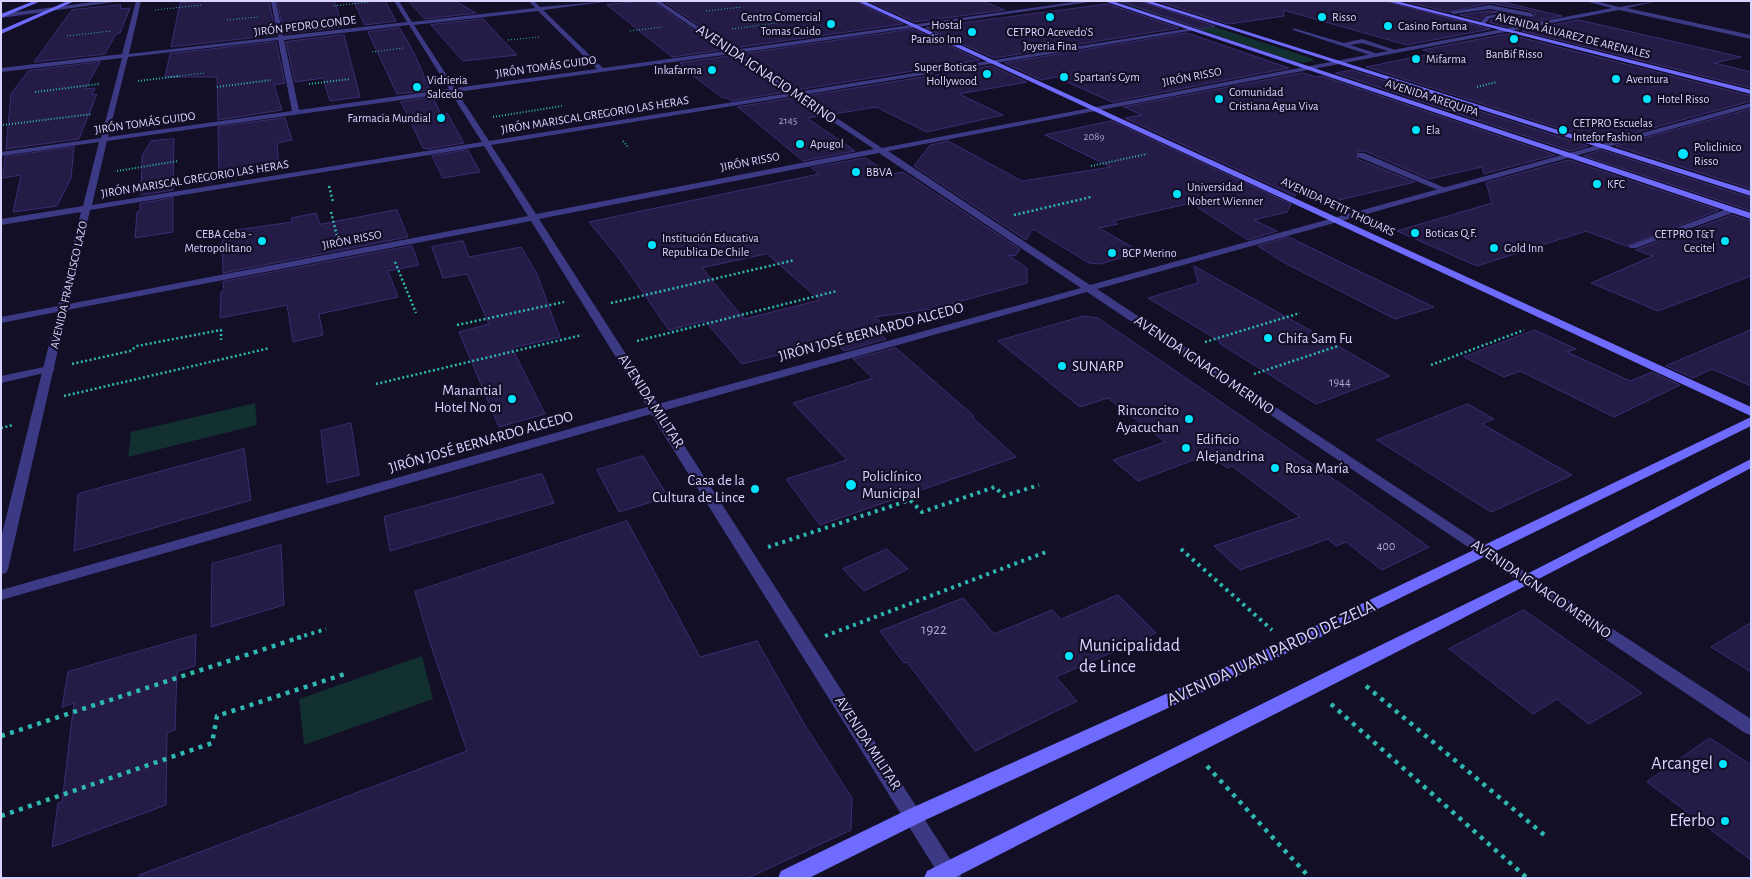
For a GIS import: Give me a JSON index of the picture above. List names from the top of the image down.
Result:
{
  "streets": {
    "main road": [
      "AVENIDA ÁLVAREZ DE ARENALES",
      "AVENIDA AREQUIPA",
      "AVENIDA PETIT THOUARS",
      "AVENIDA JUAN PARDO DE ZELA"
    ],
    "street": [
      "JIRÓN PEDRO CONDE",
      "JIRÓN TOMÁS GUIDO",
      "AVENIDA IGNACIO MERINO",
      "JIRÓN RISSO",
      "JIRÓN MARISCAL GREGORIO LAS HERAS",
      "AVENIDA FRANCISCO LAZO",
      "JIRÓN JOSÉ BERNARDO ALCEDO",
      "AVENIDA MILITAR"
    ]
  },
  "crossings": [
    ["JIRÓN PEDRO CONDE", "AVENIDA FRANCISCO LAZO"],
    ["JIRÓN PEDRO CONDE", "AVENIDA MILITAR"],
    ["AVENIDA ÁLVAREZ DE ARENALES", "JIRÓN RISSO"],
    ["JIRÓN TOMÁS GUIDO", "AVENIDA IGNACIO MERINO"],
    ["JIRÓN TOMÁS GUIDO", "AVENIDA PETIT THOUARS"],
    ["JIRÓN TOMÁS GUIDO", "AVENIDA FRANCISCO LAZO"],
    ["JIRÓN TOMÁS GUIDO", "AVENIDA MILITAR"],
    ["AVENIDA IGNACIO MERINO", "JIRÓN RISSO"],
    ["AVENIDA IGNACIO MERINO", "JIRÓN MARISCAL GREGORIO LAS HERAS"],
    ["AVENIDA IGNACIO MERINO", "JIRÓN JOSÉ BERNARDO ALCEDO"],
    ["AVENIDA IGNACIO MERINO", "AVENIDA JUAN PARDO DE ZELA"],
    ["JIRÓN RISSO", "AVENIDA AREQUIPA"],
    ["JIRÓN RISSO", "AVENIDA PETIT THOUARS"],
    ["JIRÓN RISSO", "AVENIDA FRANCISCO LAZO"],
    ["JIRÓN RISSO", "AVENIDA MILITAR"],
    ["AVENIDA AREQUIPA", "JIRÓN MARISCAL GREGORIO LAS HERAS"],
    ["AVENIDA AREQUIPA", "JIRÓN JOSÉ BERNARDO ALCEDO"],
    ["JIRÓN MARISCAL GREGORIO LAS HERAS", "AVENIDA PETIT THOUARS"],
    ["JIRÓN MARISCAL GREGORIO LAS HERAS", "AVENIDA FRANCISCO LAZO"],
    ["JIRÓN MARISCAL GREGORIO LAS HERAS", "AVENIDA MILITAR"],
    ["AVENIDA PETIT THOUARS", "JIRÓN JOSÉ BERNARDO ALCEDO"],
    ["JIRÓN JOSÉ BERNARDO ALCEDO", "AVENIDA MILITAR"],
    ["AVENIDA MILITAR", "AVENIDA JUAN PARDO DE ZELA"]
  ],
  "places": [
    "CETPRO Acevedo'S Joyeria Fina",
    "Risso",
    "Centro Comercial Tomas Guido",
    "Casino Fortuna",
    "Hostal Paraiso Inn",
    "BanBif Risso",
    "Mifarma",
    "Inkafarma",
    "Super Boticas Hollywood",
    "Spartan's Gym",
    "Aventura",
    "Vidrieria Salcedo",
    "Comunidad Cristiana Agua Viva",
    "Hotel Risso",
    "Farmacia Mundial",
    "Ela",
    "CETPRO Escuelas Intefor Fashion",
    "Apugol",
    "Policlinico Risso",
    "BBVA",
    "KFC",
    "Universidad Nobert Wienner",
    "Boticas Q.F.",
    "CEBA Ceba - Metropolitano",
    "CETPRO T&T Cecitel",
    "Institución Educativa Republica De Chile",
    "Gold Inn",
    "BCP Merino",
    "Chifa Sam Fu",
    "SUNARP",
    "Manantial Hotel No 01",
    "Rinconcito Ayacuchan",
    "Edificio Alejandrina",
    "Rosa María",
    "Policlínico Municipal",
    "Casa de la Cultura de Lince",
    "Municipalidad de Lince",
    "Arcangel",
    "Eferbo"
  ],
  "house_numbers": [
    "2145",
    "2089",
    "1944",
    "400",
    "1922"
  ]
}
